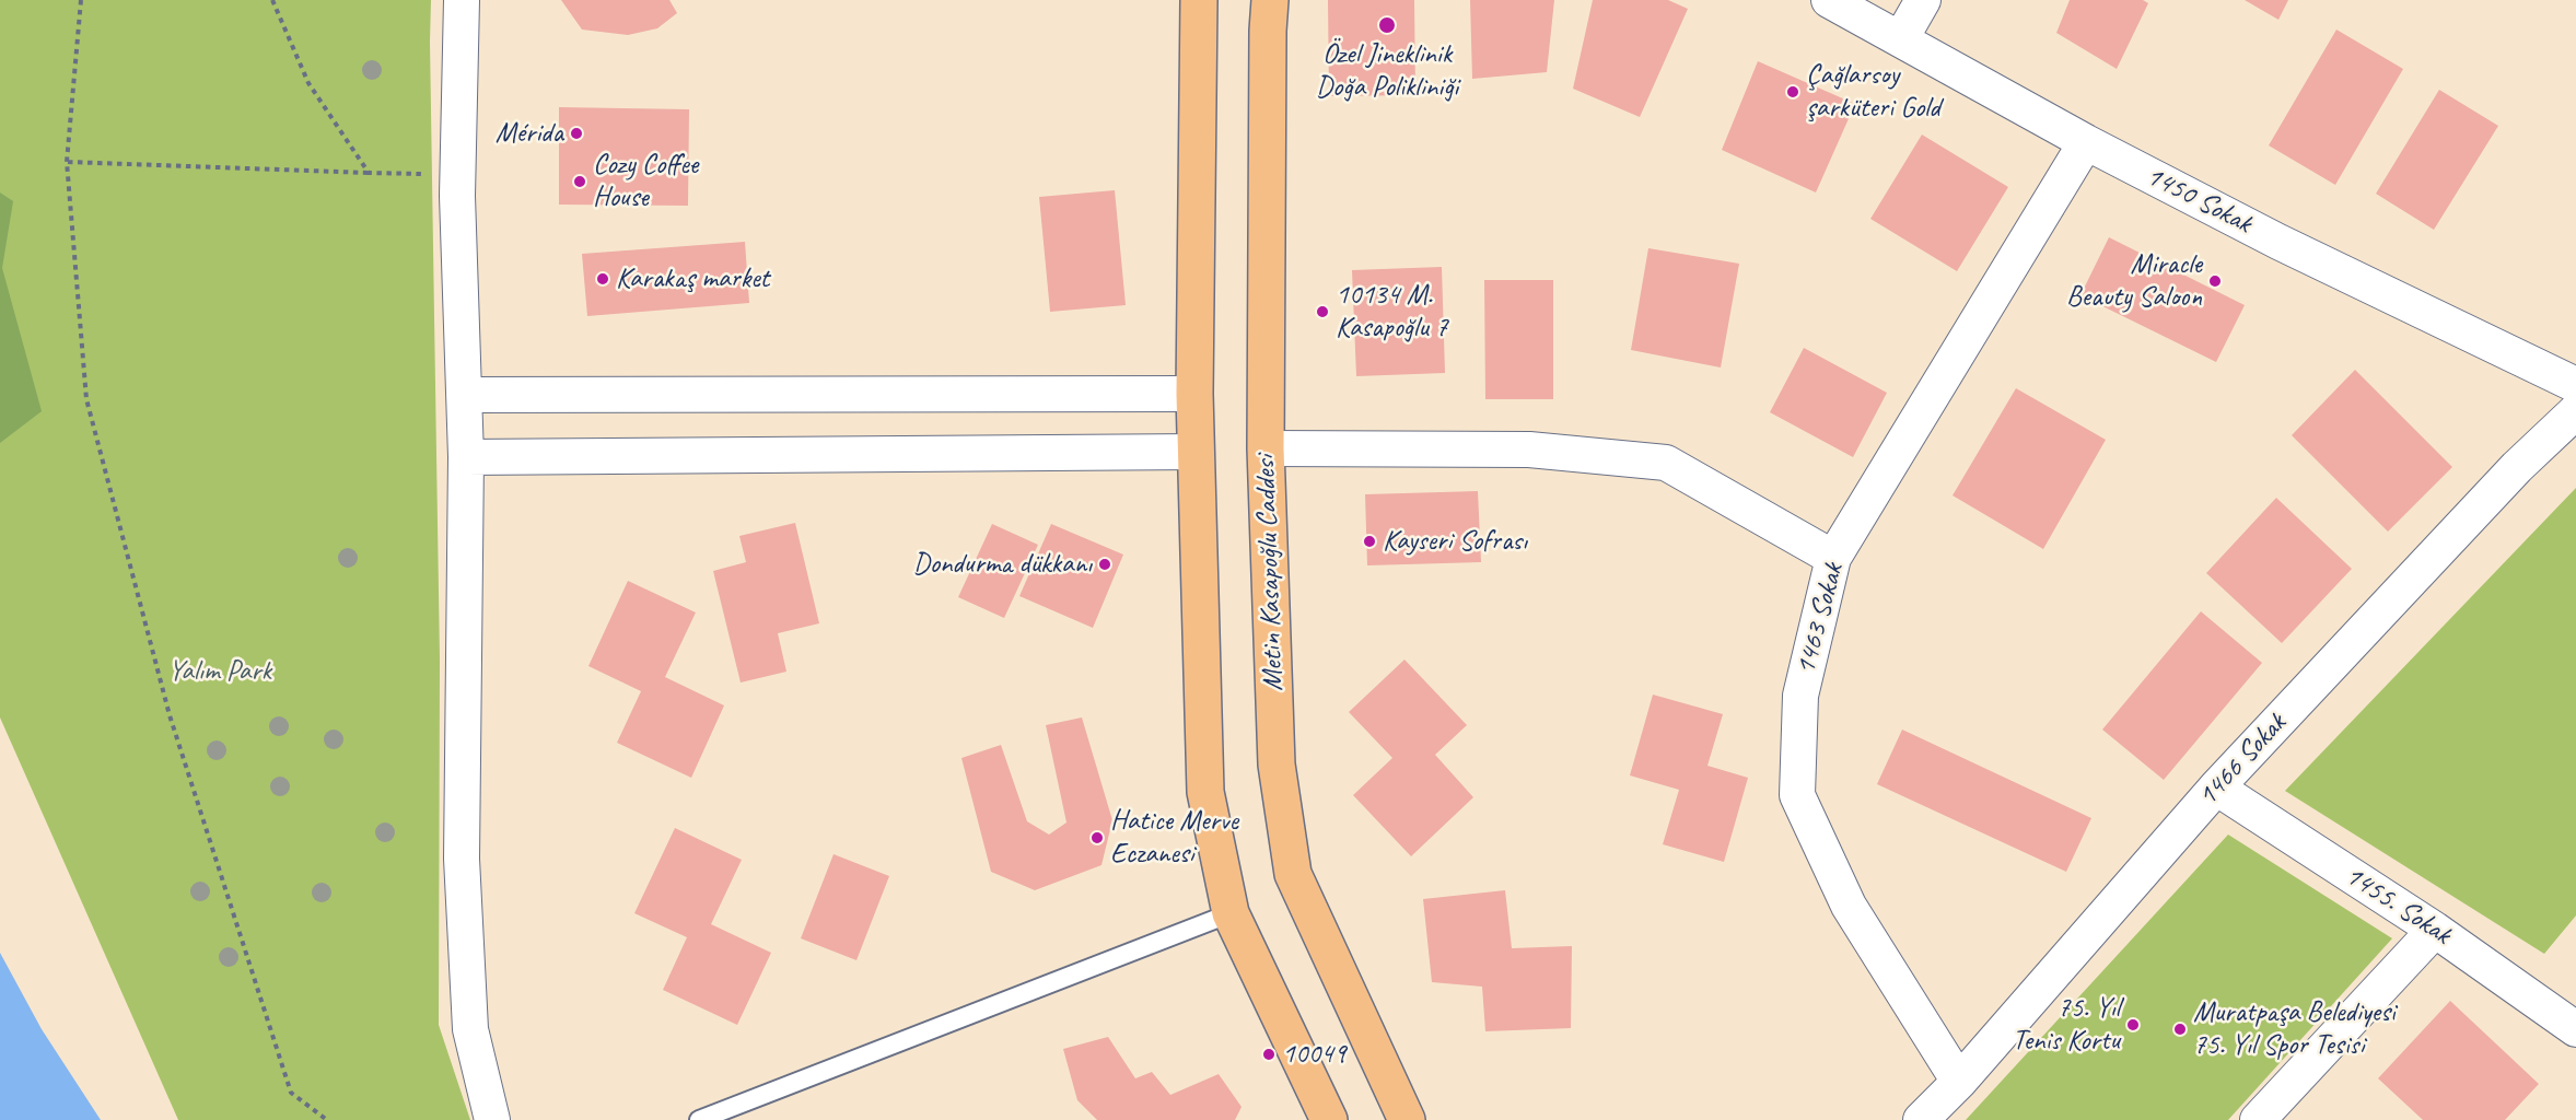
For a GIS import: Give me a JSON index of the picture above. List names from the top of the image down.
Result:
{
  "streets": {
    "main road": ["Metin Kasapoğlu Caddesi"],
    "street": [
      "1450 Sokak",
      "1463 Sokak",
      "1466 Sokak",
      "1455. Sokak"
    ]
  },
  "crossings": [
    ["1450 Sokak", "1463 Sokak"],
    ["1463 Sokak", "1466 Sokak"],
    ["1466 Sokak", "1455. Sokak"]
  ],
  "parks": ["Yalım Park"],
  "places": [
    "Özel Jineklinik Doğa Polikliniği",
    "Çağlarsoy şarküteri Gold",
    "Mérida",
    "Cozy Coffee House",
    "Karakaş market",
    "Miracle Beauty Saloon",
    "10134 M. Kasapoğlu 7",
    "Kayseri Sofrası",
    "Dondurma dükkanı",
    "Hatice Merve Eczanesi",
    "75. Yıl Tenis Kortu",
    "Muratpaşa Belediyesi 75. Yıl Spor Tesisi",
    "10049"
  ]
}
